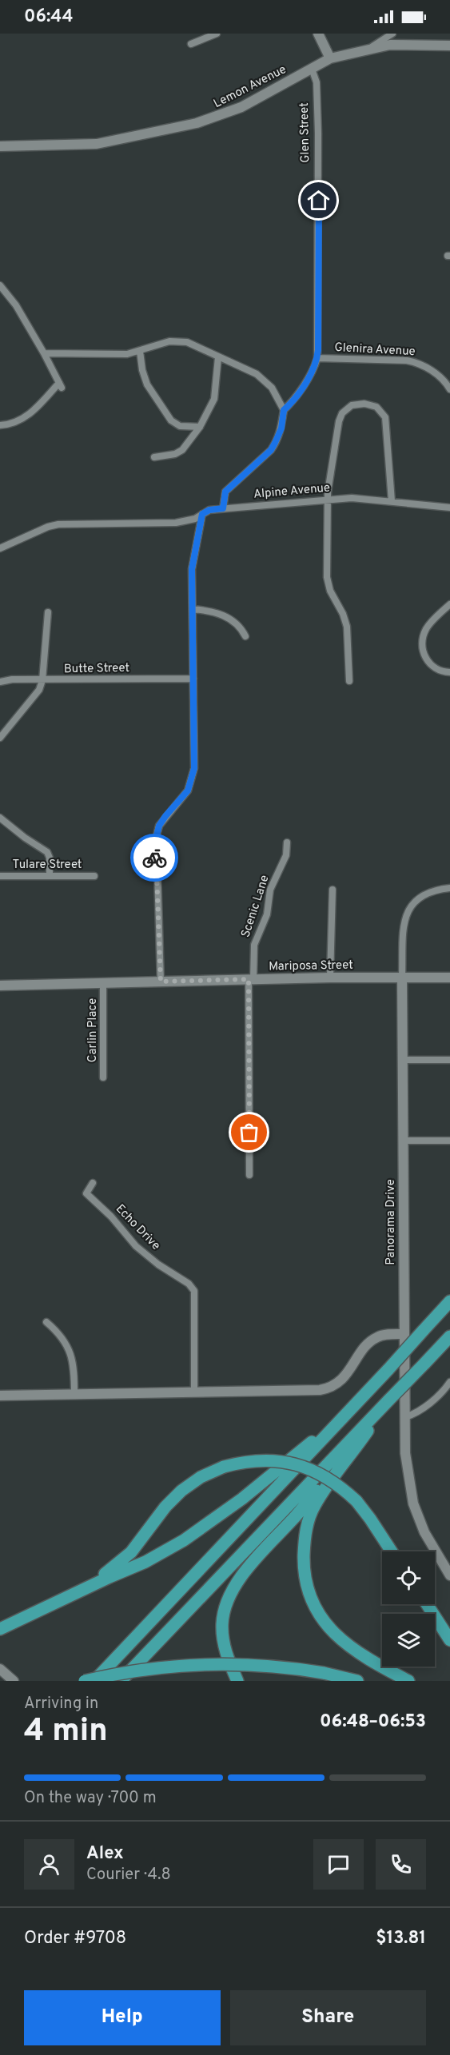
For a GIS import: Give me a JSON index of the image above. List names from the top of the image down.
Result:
{
  "streets": {
    "street": [
      "Lemon Avenue",
      "Glen Street",
      "Glenira Avenue",
      "Alpine Avenue",
      "Butte Street",
      "Tulare Street",
      "Scenic Lane",
      "Mariposa Street",
      "Carlin Place",
      "Panorama Drive",
      "Echo Drive"
    ]
  },
  "crossings": [
    ["Lemon Avenue", "Glen Street"],
    ["Glen Street", "Glenira Avenue"],
    ["Glen Street", "Alpine Avenue"],
    ["Scenic Lane", "Mariposa Street"],
    ["Mariposa Street", "Carlin Place"],
    ["Mariposa Street", "Panorama Drive"]
  ],
  "page": {
    "status": "06:44",
    "heading": ["4 min", "Arriving in", "06:48–06:53"],
    "panel": [
      "Alex",
      "Courier · 4.8",
      "Order #9708",
      "$13.81"
    ],
    "bar": "On the way · 700 m",
    "buttons": ["Help", "Share"]
  }
}
